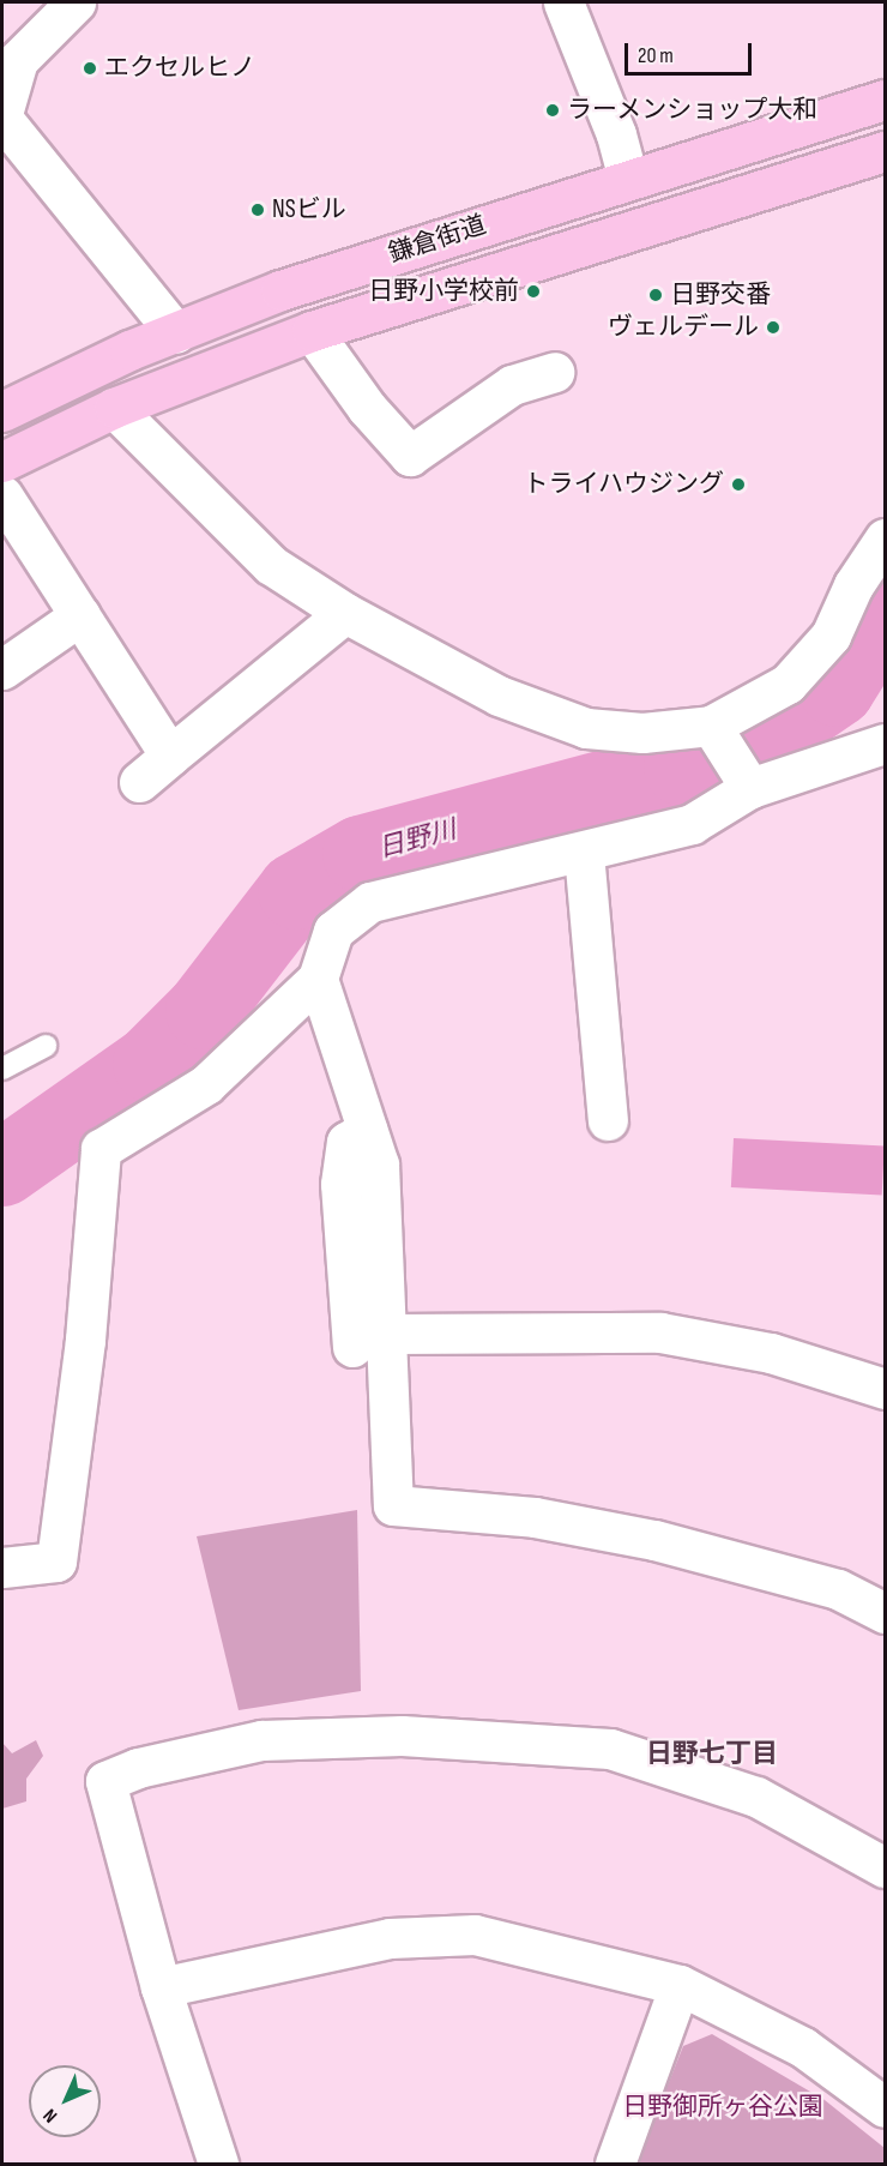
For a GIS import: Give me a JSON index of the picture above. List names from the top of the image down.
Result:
{
  "streets": {
    "main road": ["鎌倉街道"]
  },
  "districts": ["日野七丁目"],
  "water": ["日野川"],
  "parks": ["日野御所ヶ谷公園"],
  "places": [
    "エクセルヒノ",
    "ラーメンショップ大和",
    "NSビル",
    "日野小学校前",
    "日野交番",
    "ヴェルデール",
    "トライハウジング"
  ],
  "scale_bar": "20 m",
  "north": "bottom left"
}
